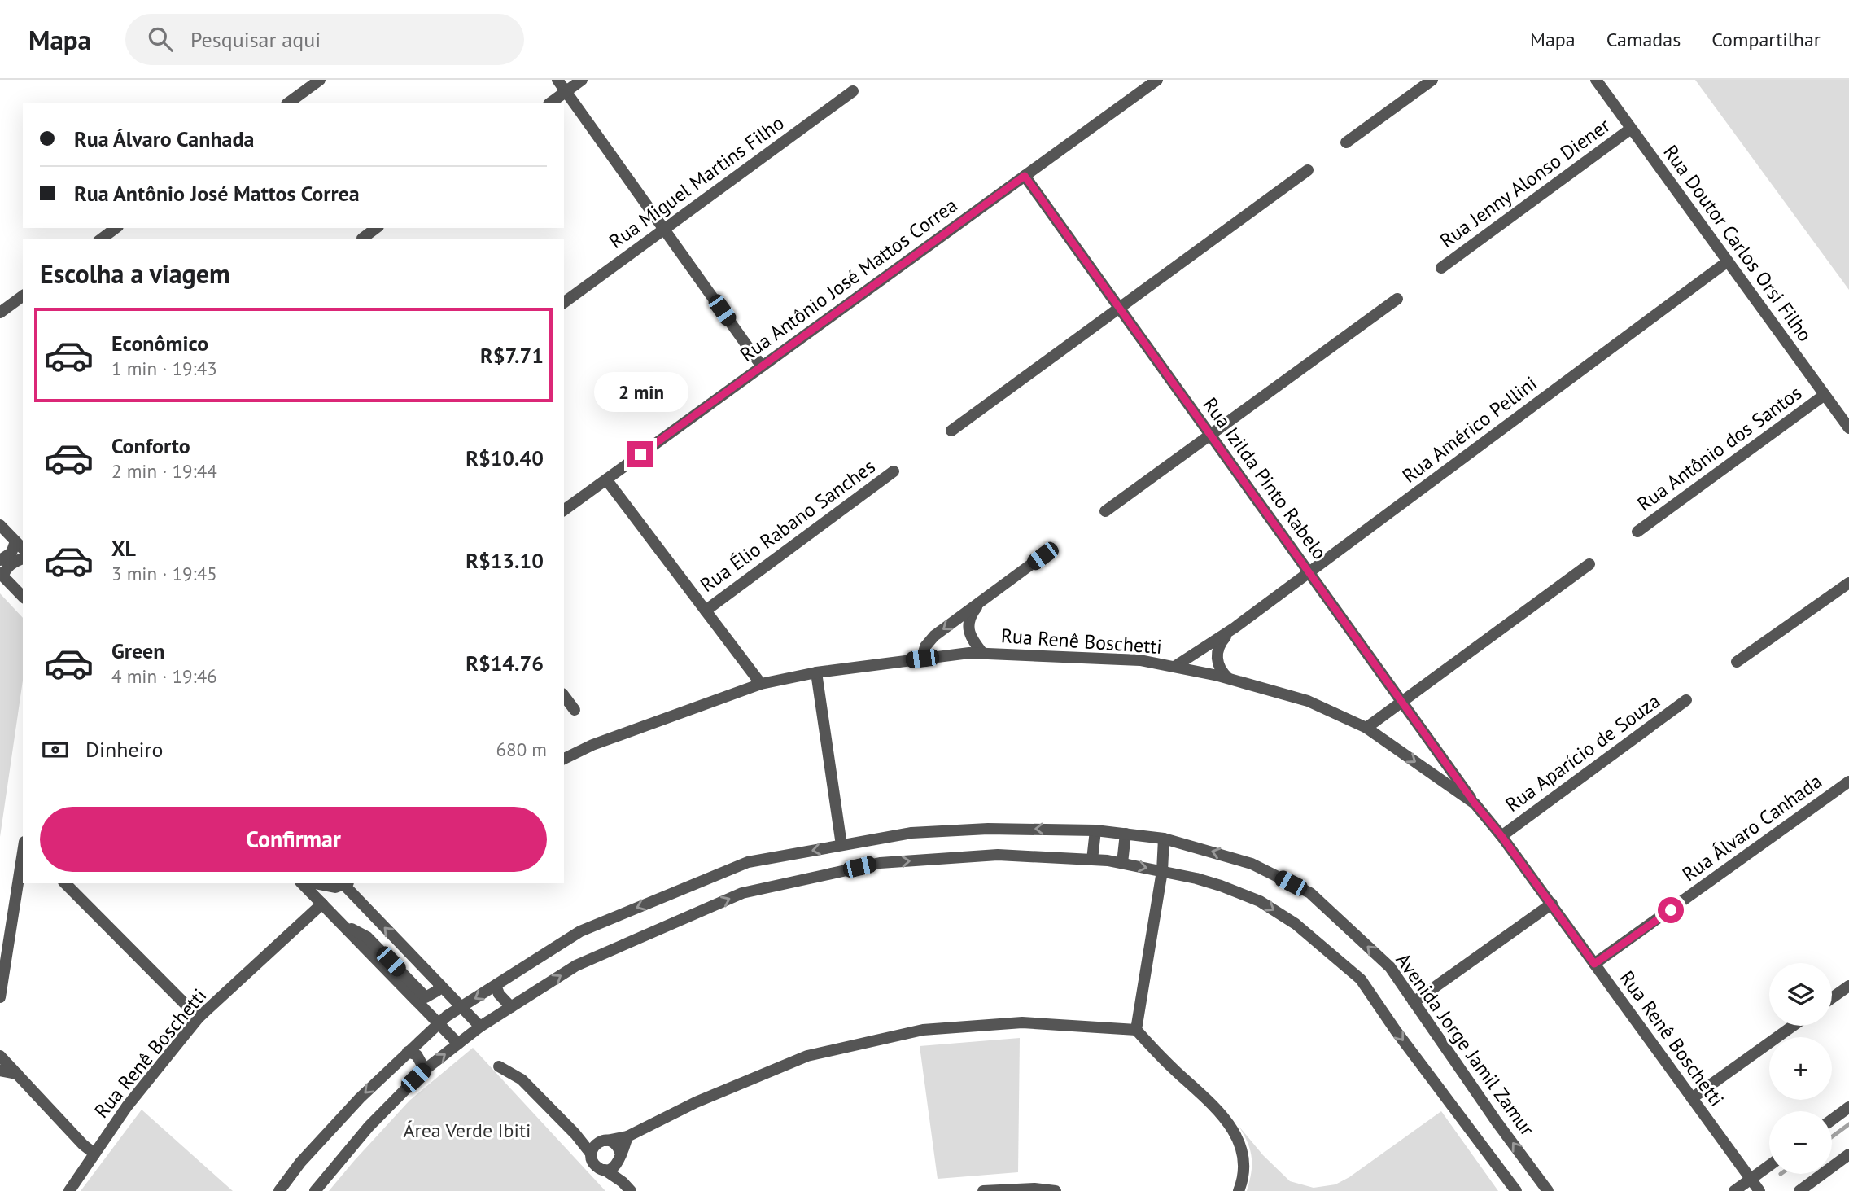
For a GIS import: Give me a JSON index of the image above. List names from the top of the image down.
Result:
{
  "streets": {
    "street": [
      "Rua Miguel Martins Filho",
      "Rua Jenny Alonso Diener",
      "Rua Doutor Carlos Orsi Filho",
      "Rua Antônio José Mattos Correa",
      "Rua Américo Pellini",
      "Rua Antônio dos Santos",
      "Rua Izilda Pinto Rabelo",
      "Rua Élio Rabano Sanches",
      "Rua Renê Boschetti",
      "Rua Aparício de Souza",
      "Rua Álvaro Canhada",
      "Avenida Jorge Jamil Zamur"
    ]
  },
  "crossings": [
    ["Rua Jenny Alonso Diener", "Rua Doutor Carlos Orsi Filho"],
    ["Rua Doutor Carlos Orsi Filho", "Rua Américo Pellini"],
    ["Rua Doutor Carlos Orsi Filho", "Rua Antônio dos Santos"],
    ["Rua Antônio José Mattos Correa", "Rua Izilda Pinto Rabelo"],
    ["Rua Américo Pellini", "Rua Izilda Pinto Rabelo"],
    ["Rua Américo Pellini", "Rua Renê Boschetti"],
    ["Rua Izilda Pinto Rabelo", "Rua Renê Boschetti"],
    ["Rua Renê Boschetti", "Rua Aparício de Souza"],
    ["Rua Renê Boschetti", "Rua Álvaro Canhada"]
  ],
  "parks": ["Área Verde Ibiti"],
  "page": {
    "header": "Mapa",
    "search": "Pesquisar aqui",
    "nav": ["Mapa", "Camadas", "Compartilhar"],
    "banner": ["Rua Álvaro Canhada", "Rua Antônio José Mattos Correa"],
    "heading": "Escolha a viagem",
    "list": [
      {
        "name": "Econômico",
        "note": "1 min · 19:43",
        "value": "R$7.71"
      },
      {
        "name": "Conforto",
        "note": "2 min · 19:44",
        "value": "R$10.40"
      },
      {
        "name": "XL",
        "note": "3 min · 19:45",
        "value": "R$13.10"
      },
      {
        "name": "Green",
        "note": "4 min · 19:46",
        "value": "R$14.76"
      }
    ],
    "bubble": "2 min",
    "pay": ["Dinheiro", "680 m"],
    "buttons": "Confirmar",
    "map_buttons": ["+", "−"]
  }
}
